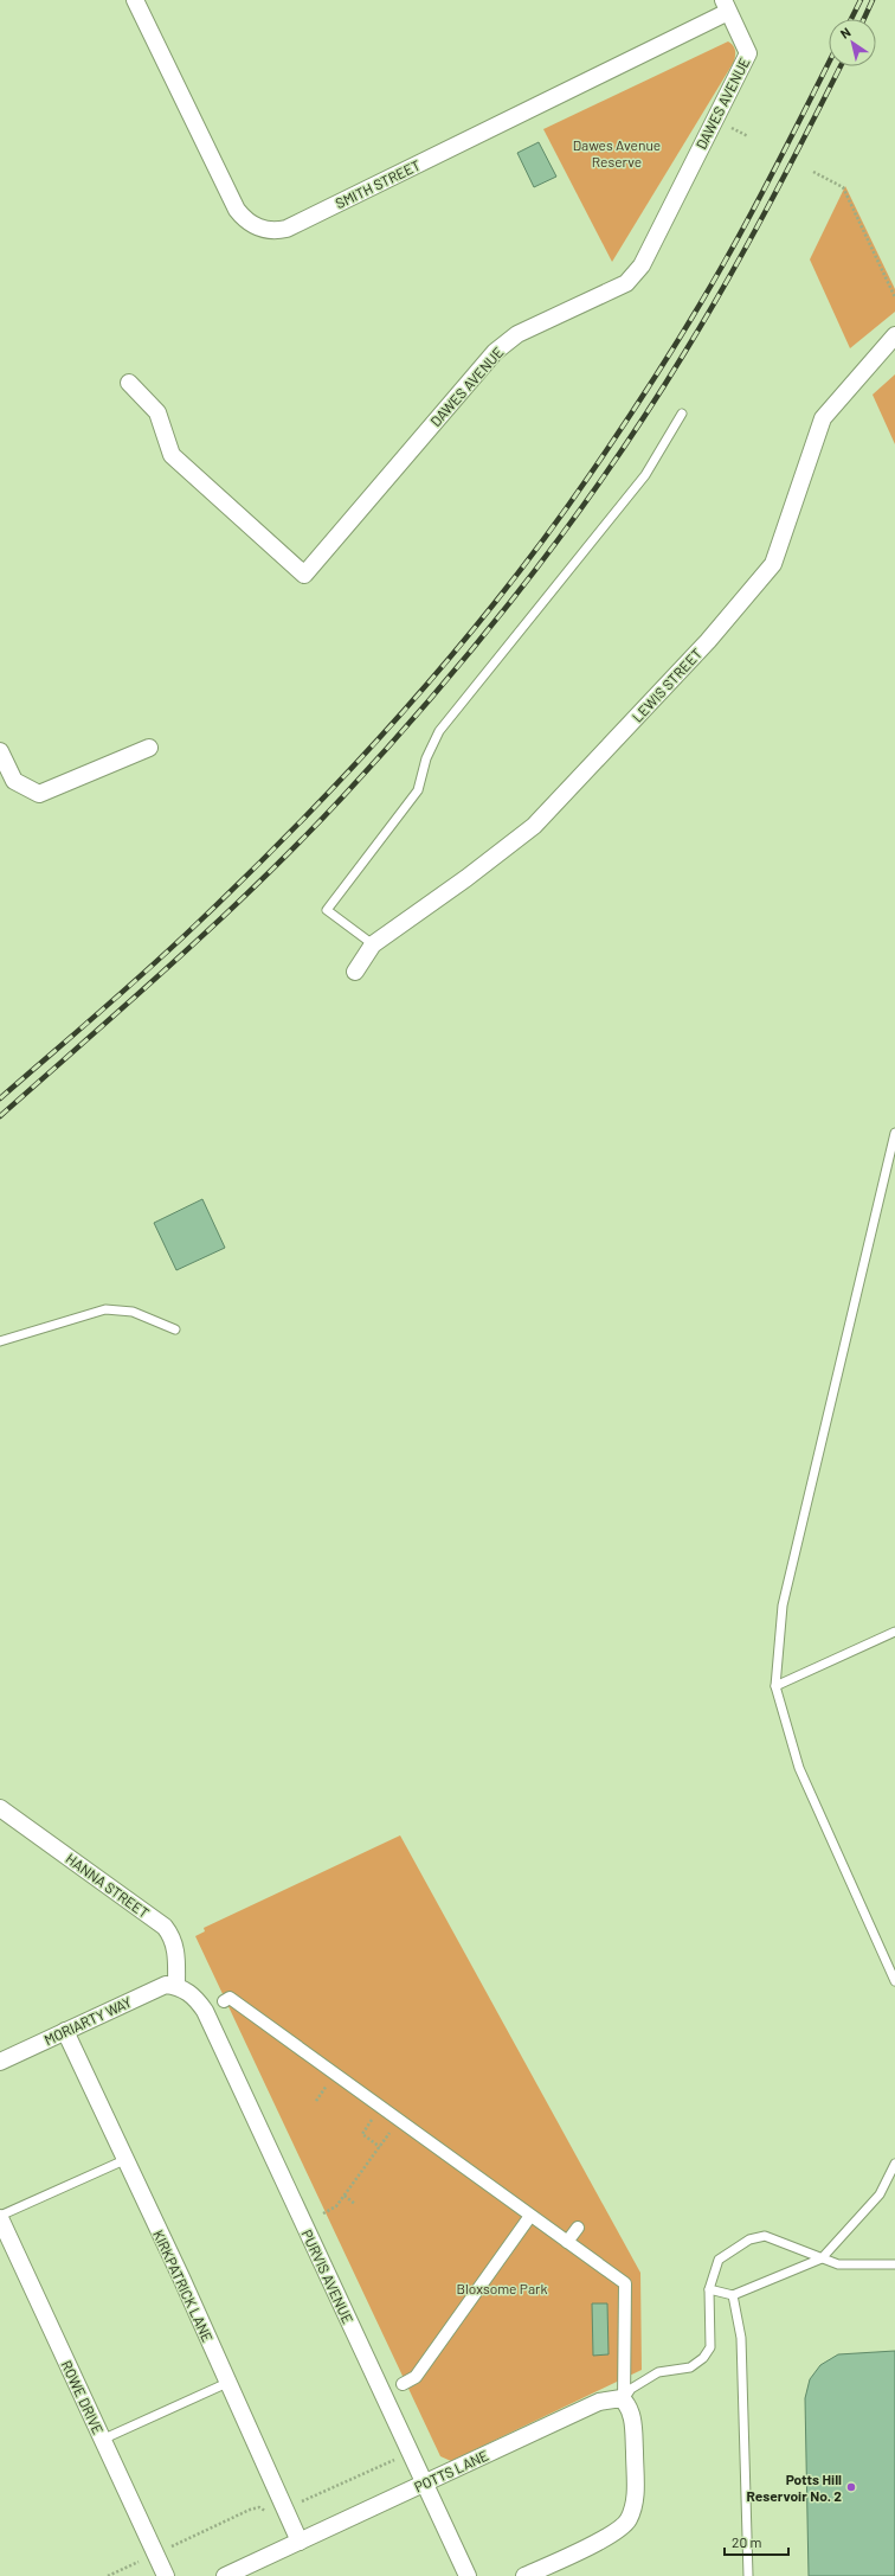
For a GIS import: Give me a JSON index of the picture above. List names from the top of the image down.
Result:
{
  "streets": {
    "street": [
      "DAWES AVENUE",
      "SMITH STREET",
      "LEWIS STREET",
      "HANNA STREET",
      "MORIARTY WAY",
      "PURVIS AVENUE",
      "KIRKPATRICK LANE",
      "ROWE DRIVE",
      "POTTS LANE"
    ]
  },
  "crossings": [
    ["DAWES AVENUE", "SMITH STREET"],
    ["HANNA STREET", "MORIARTY WAY"],
    ["HANNA STREET", "PURVIS AVENUE"],
    ["MORIARTY WAY", "PURVIS AVENUE"],
    ["MORIARTY WAY", "KIRKPATRICK LANE"],
    ["PURVIS AVENUE", "POTTS LANE"],
    ["KIRKPATRICK LANE", "POTTS LANE"]
  ],
  "parks": ["Dawes Avenue Reserve", "Bloxsome Park"],
  "places": ["Potts Hill Reservoir No. 2"],
  "scale_bar": "20 m",
  "north": "top left"
}
